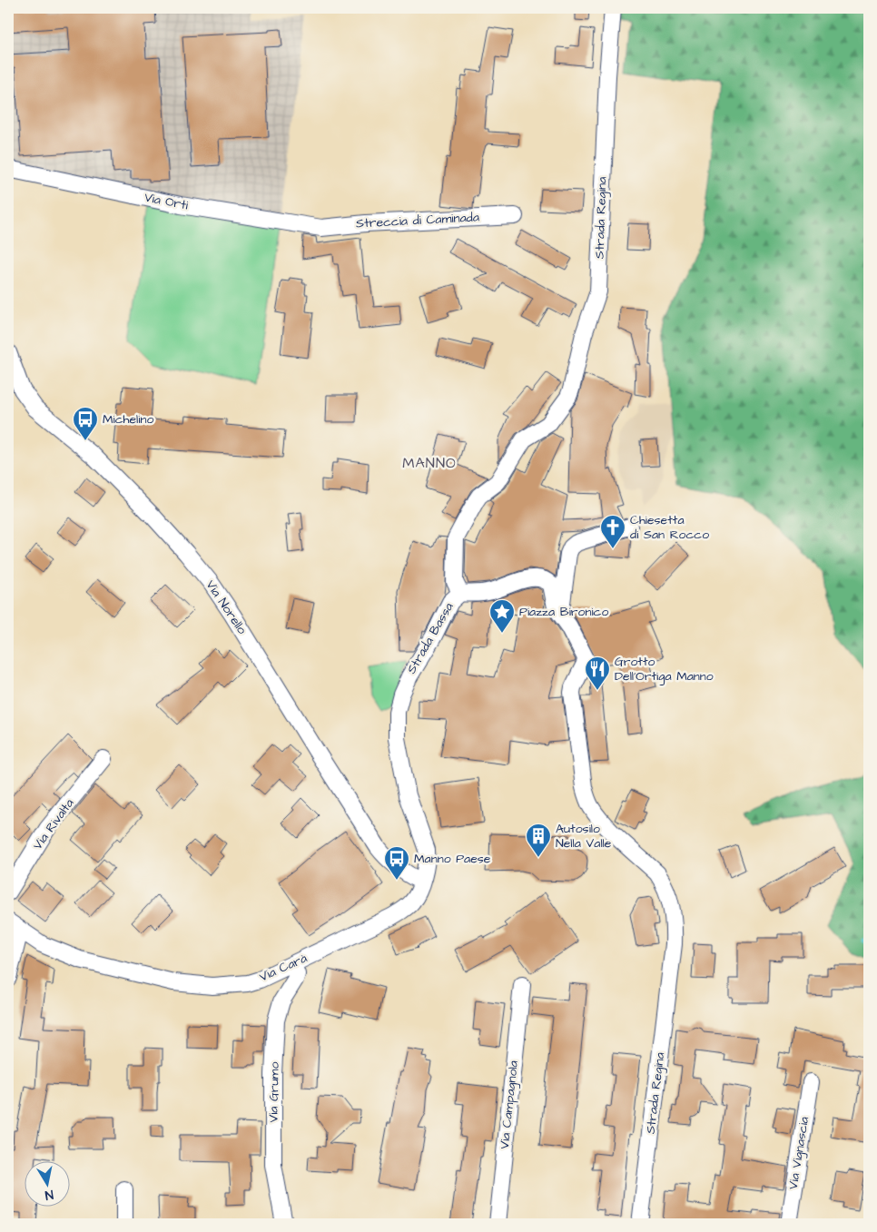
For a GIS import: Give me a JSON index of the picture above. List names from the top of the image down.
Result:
{
  "streets": {
    "street": [
      "Via Orti",
      "Strada Regina",
      "Streccia di Caminada",
      "Via Norello",
      "Strada Bassa",
      "Via Rivalta",
      "Via Carà",
      "Via Grumo",
      "Via Campagnola",
      "Via Vignascia"
    ]
  },
  "crossings": [
    ["Via Orti", "Streccia di Caminada"],
    ["Strada Regina", "Strada Bassa"],
    ["Via Norello", "Via Carà"],
    ["Strada Bassa", "Via Carà"],
    ["Via Carà", "Via Grumo"]
  ],
  "districts": ["MANNO"],
  "places": {
    "bus stop": ["Michelino", "Manno Paese"],
    "church": ["Chiesetta di San Rocco"],
    "place": ["Piazza Bironico"],
    "restaurant": ["Grotto Dell'Ortiga Manno"],
    "building": ["Autosilo Nella Valle"]
  },
  "north": "bottom"
}
